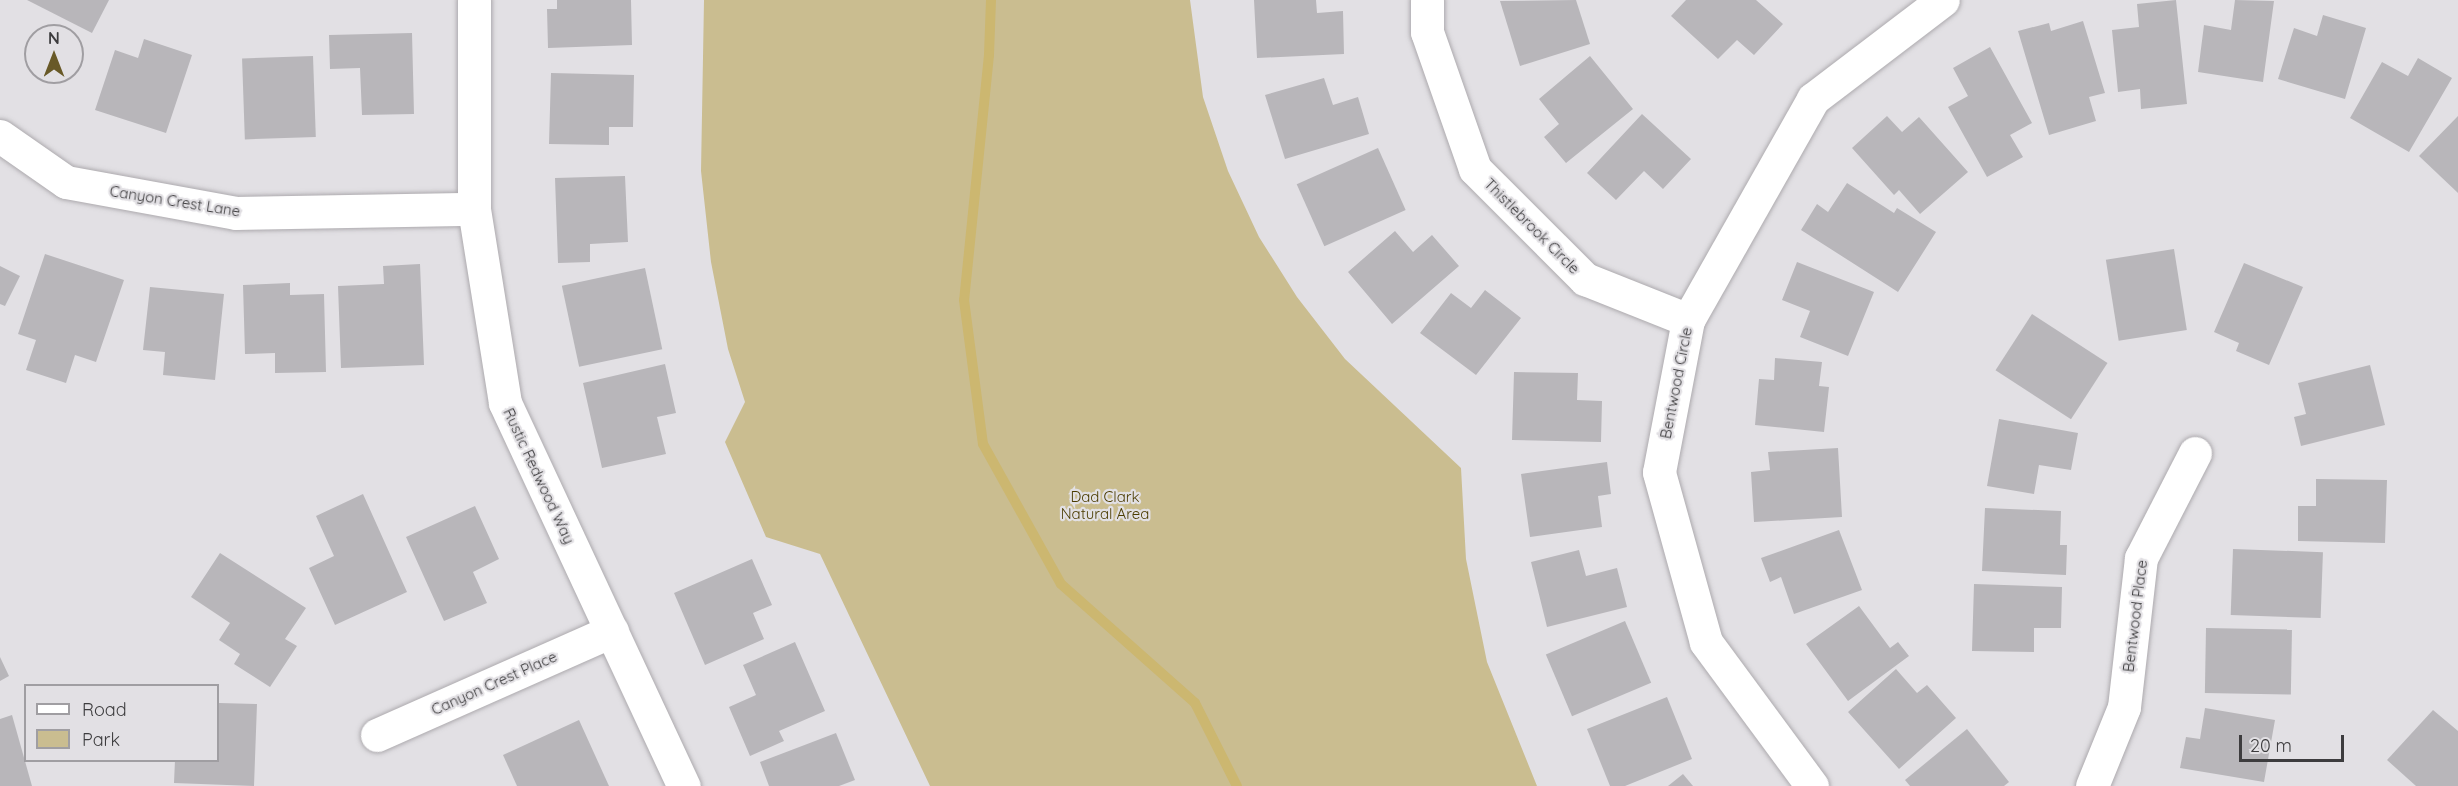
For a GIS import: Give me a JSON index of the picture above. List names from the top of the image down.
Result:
{
  "streets": {
    "street": [
      "Canyon Crest Lane",
      "Thistlebrook Circle",
      "Bentwood Circle",
      "Rustic Redwood Way",
      "Bentwood Place",
      "Canyon Crest Place"
    ]
  },
  "crossings": [
    ["Canyon Crest Lane", "Rustic Redwood Way"],
    ["Thistlebrook Circle", "Bentwood Circle"],
    ["Rustic Redwood Way", "Canyon Crest Place"]
  ],
  "parks": ["Dad Clark Natural Area"],
  "legend": ["Road", "Park"],
  "scale_bar": "20 m",
  "north": "top"
}
